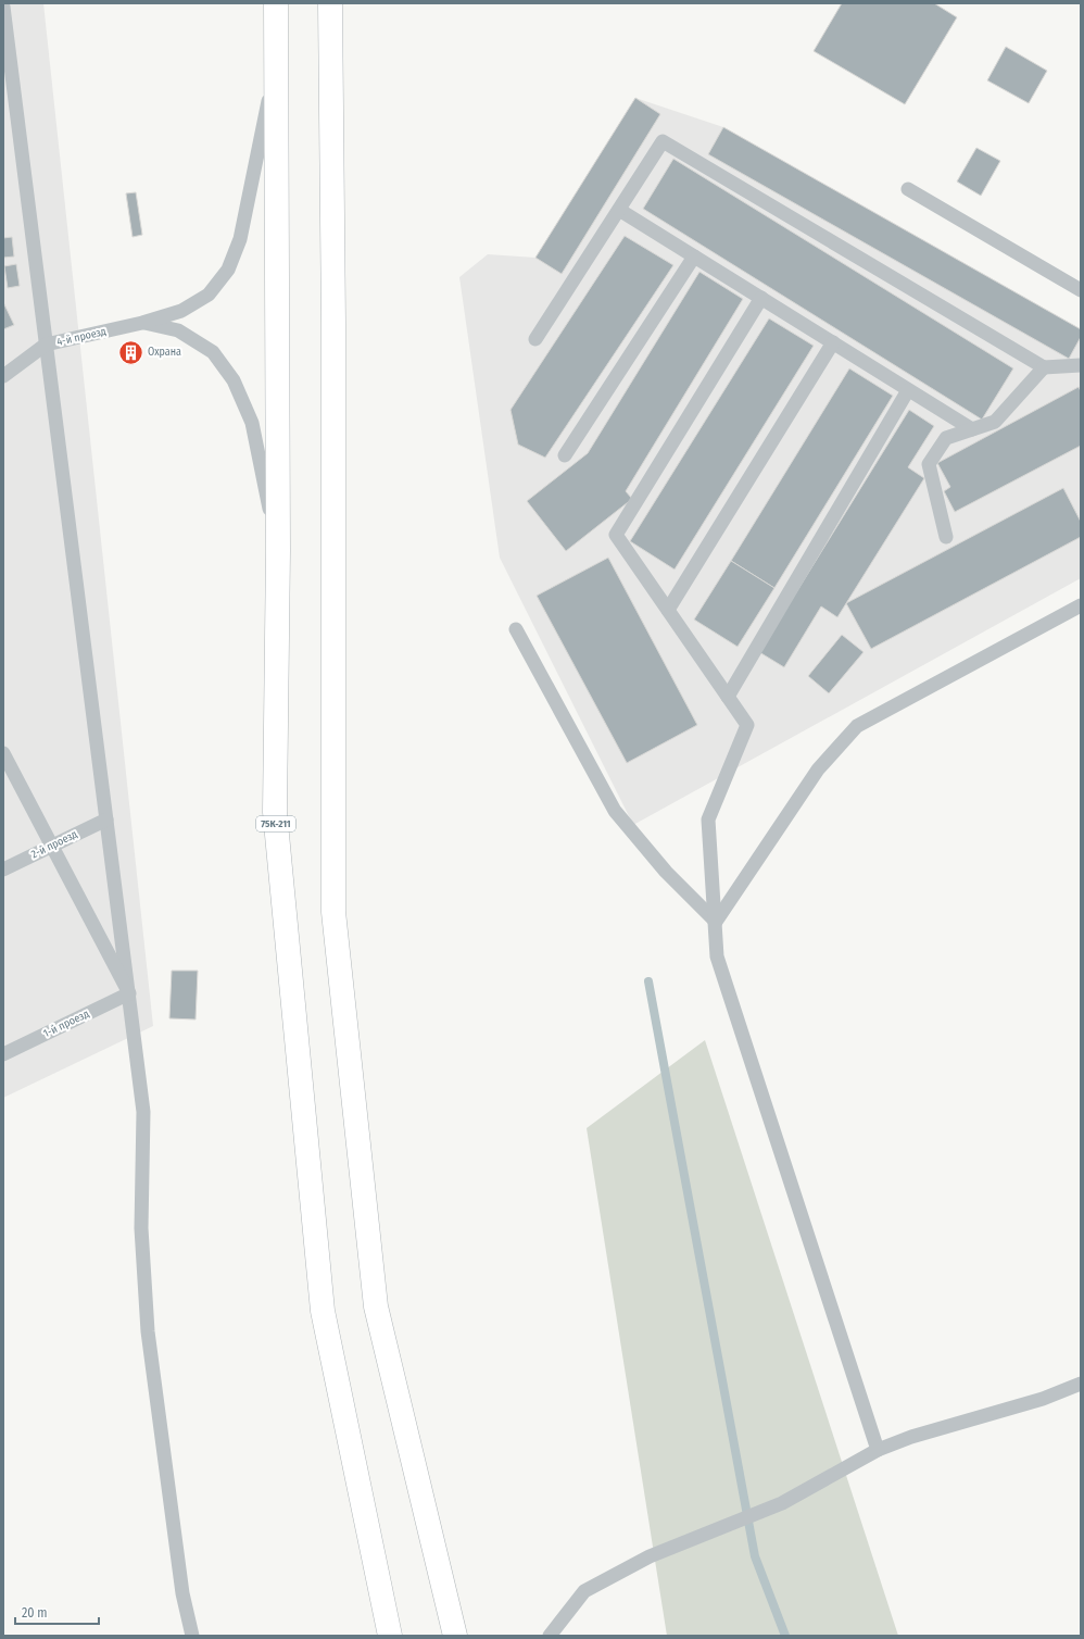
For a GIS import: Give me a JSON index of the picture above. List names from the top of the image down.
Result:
{
  "streets": {
    "main road": ["75К-211"],
    "lane": ["4-й проезд", "2-й проезд", "1-й проезд"]
  },
  "crossings": [
    ["4-й проезд", "75К-211"]
  ],
  "places": {
    "building": ["Охрана"]
  },
  "scale_bar": "20 m"
}
